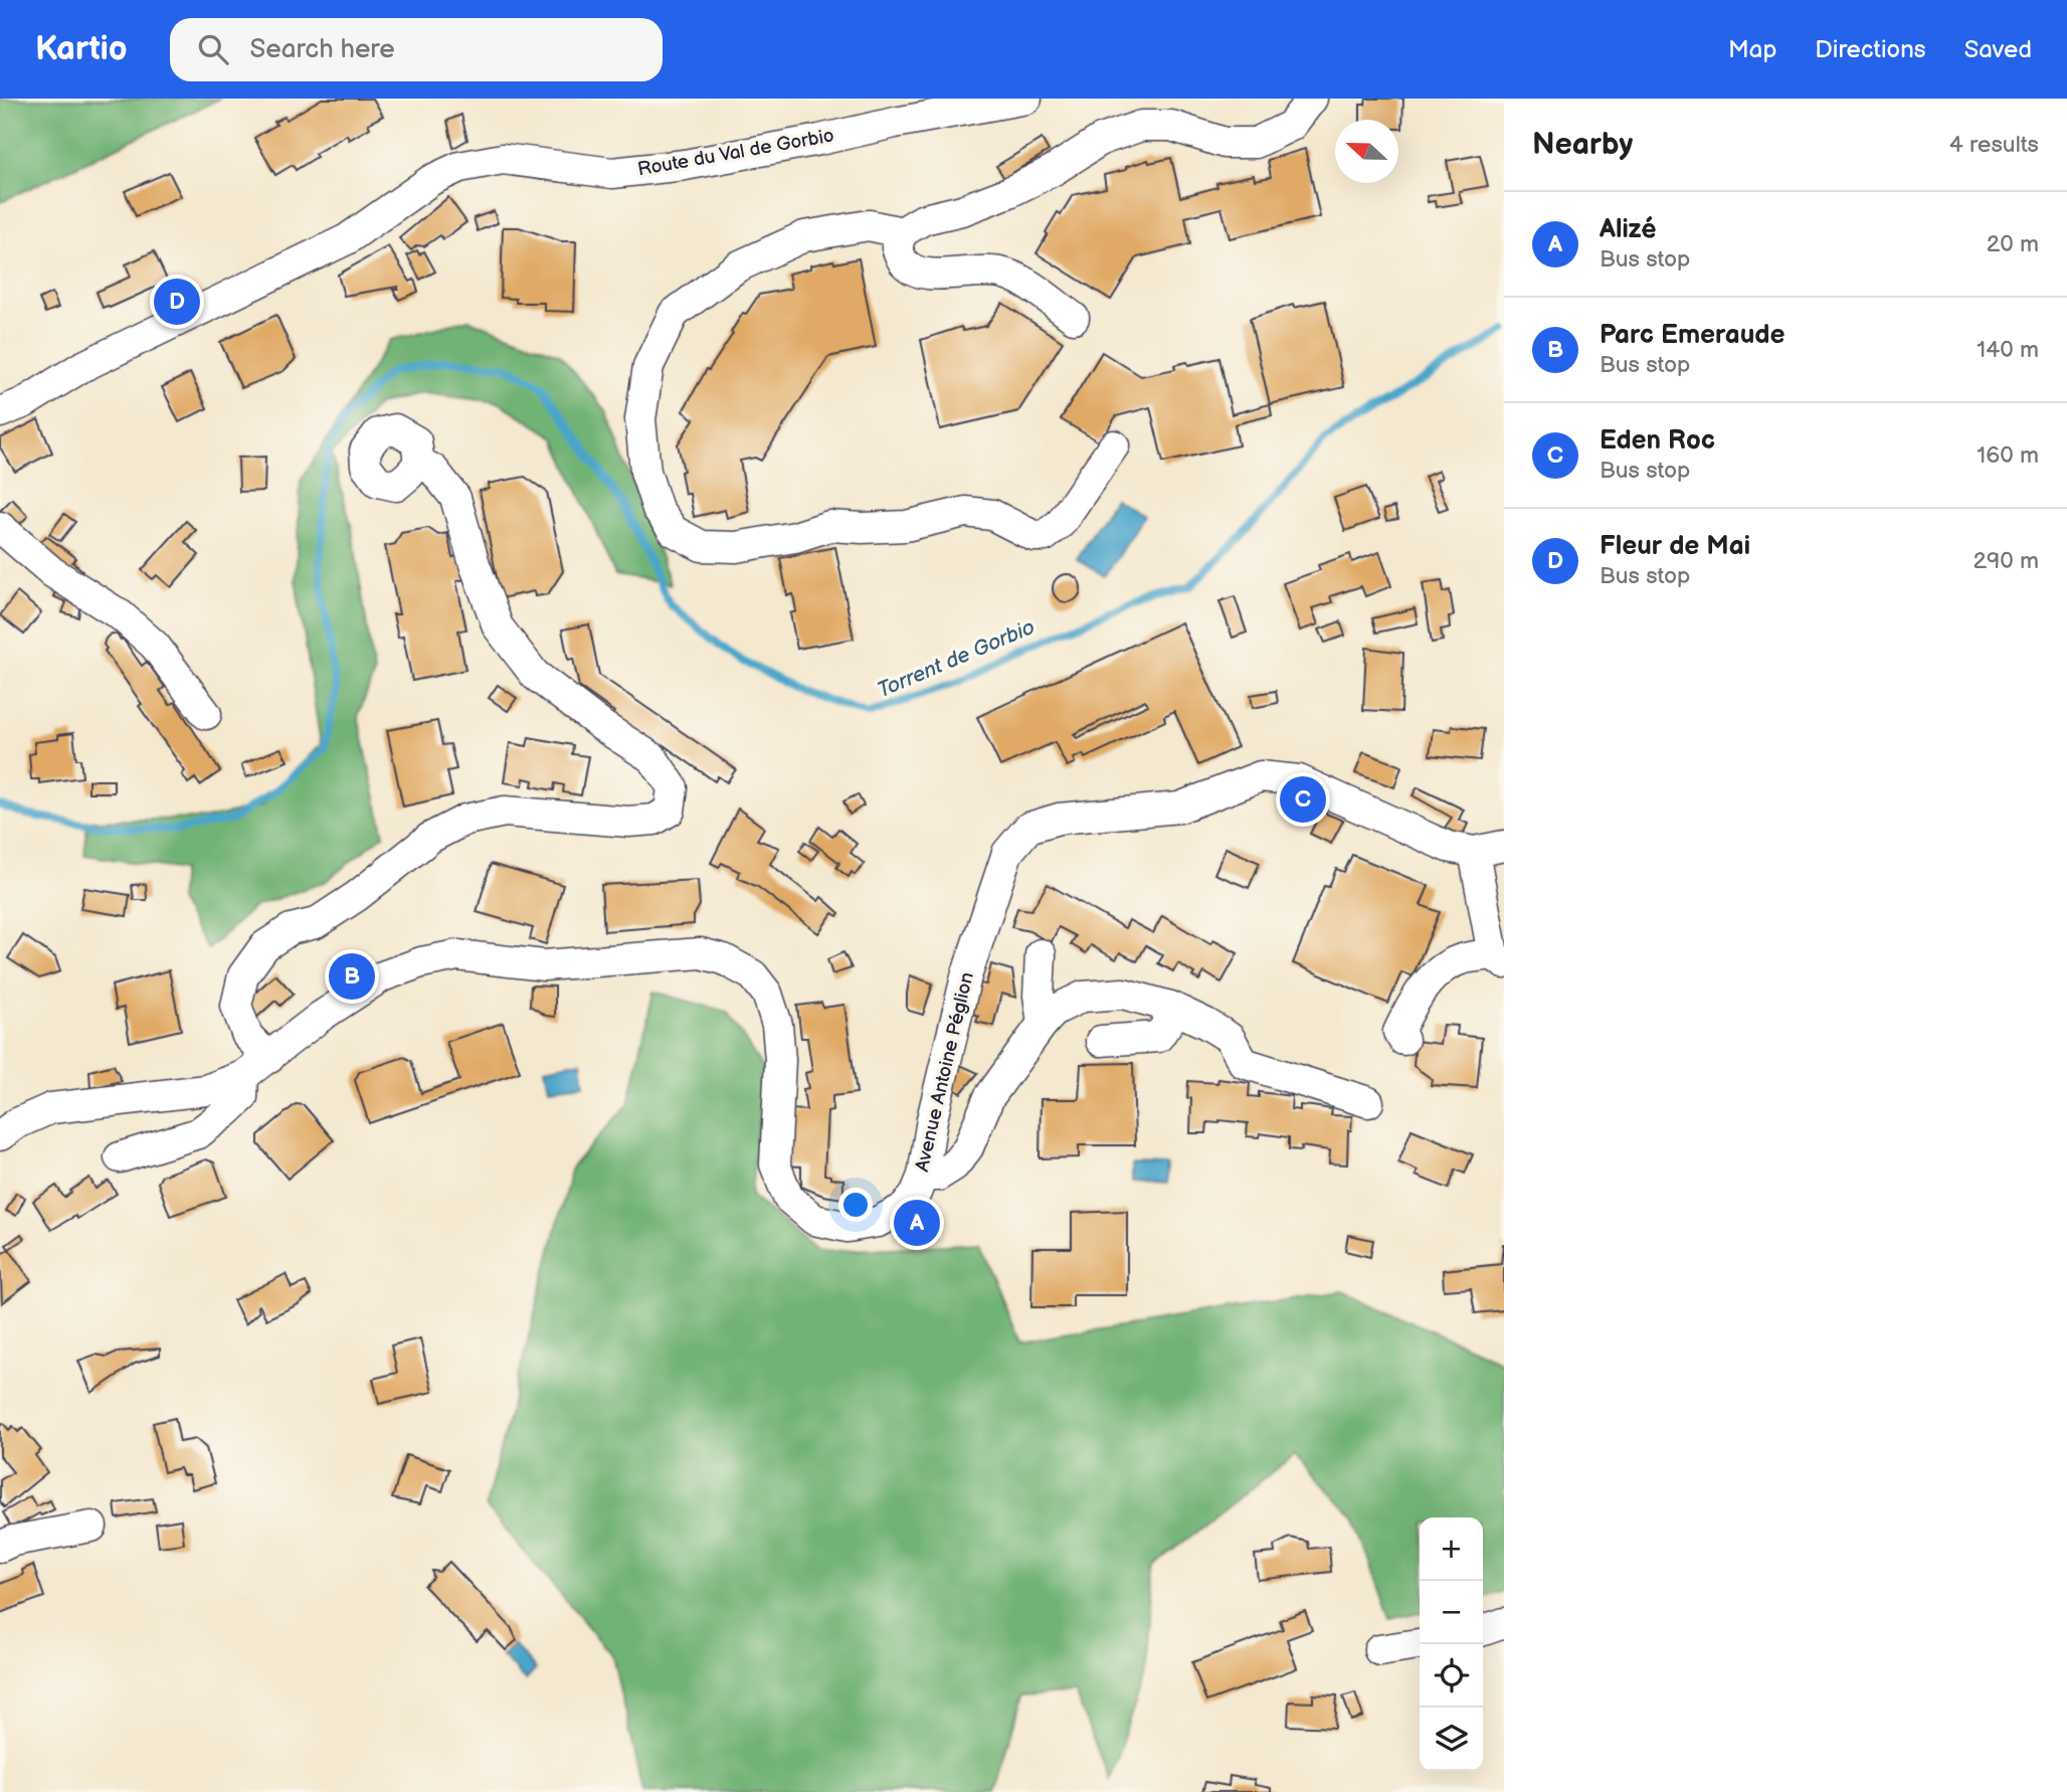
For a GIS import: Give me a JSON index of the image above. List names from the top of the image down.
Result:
{
  "streets": {
    "street": ["Route du Val de Gorbio", "Avenue Antoine Péglion"]
  },
  "water": ["Torrent de Gorbio"],
  "north": "left",
  "page": {
    "header": "Kartio",
    "search": "Search here",
    "nav": ["Map", "Directions", "Saved"],
    "heading": ["Nearby", "4 results"],
    "list": [
      {
        "mark": "A",
        "name": "Alizé",
        "note": "Bus stop",
        "value": "20 m"
      },
      {
        "mark": "B",
        "name": "Parc Emeraude",
        "note": "Bus stop",
        "value": "140 m"
      },
      {
        "mark": "C",
        "name": "Eden Roc",
        "note": "Bus stop",
        "value": "160 m"
      },
      {
        "mark": "D",
        "name": "Fleur de Mai",
        "note": "Bus stop",
        "value": "290 m"
      }
    ],
    "pins": [
      "D",
      "C",
      "B",
      "A"
    ],
    "map_buttons": ["+", "−"]
  }
}
